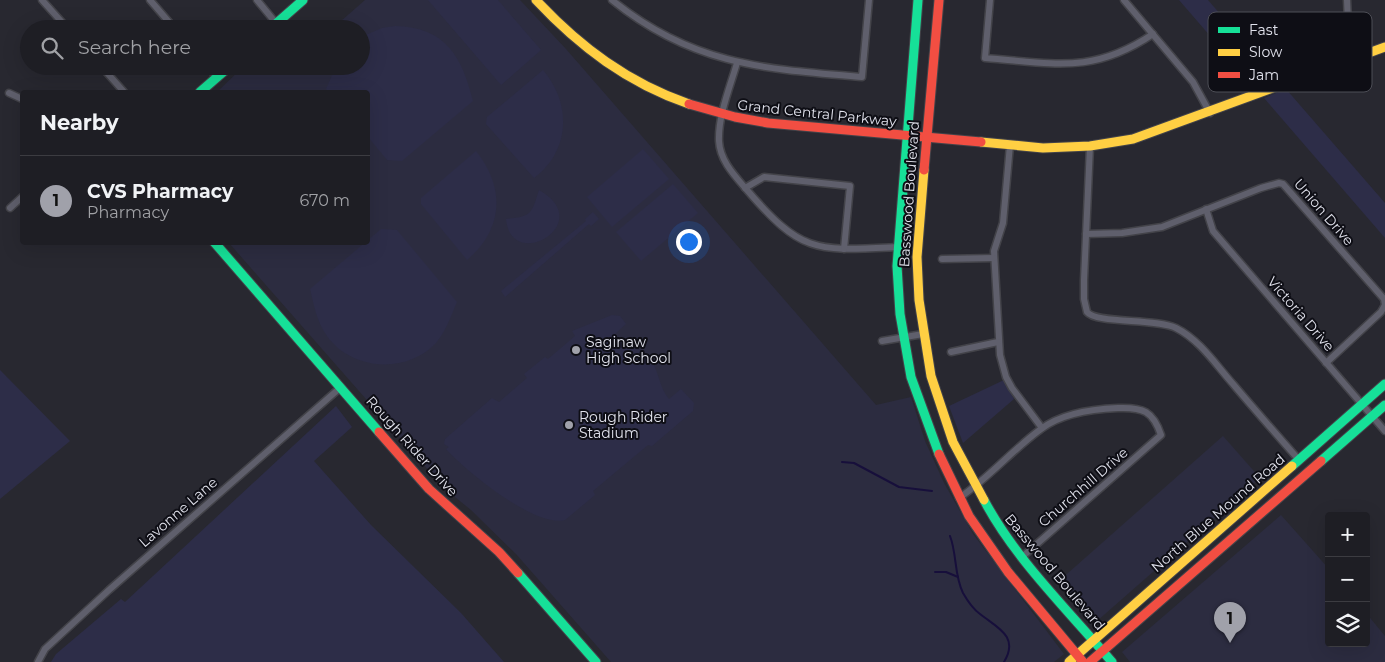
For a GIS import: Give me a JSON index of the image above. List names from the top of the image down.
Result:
{
  "streets": {
    "main road": [
      "Grand Central Parkway",
      "Basswood Boulevard",
      "Rough Rider Drive",
      "North Blue Mound Road"
    ],
    "street": [
      "Union Drive",
      "Victoria Drive",
      "Churchhill Drive",
      "Lavonne Lane"
    ]
  },
  "crossings": [
    ["Grand Central Parkway", "Basswood Boulevard"],
    ["Basswood Boulevard", "Churchhill Drive"],
    ["Basswood Boulevard", "North Blue Mound Road"],
    ["Union Drive", "Victoria Drive"],
    ["Victoria Drive", "North Blue Mound Road"],
    ["Rough Rider Drive", "Lavonne Lane"]
  ],
  "places": ["Saginaw High School", "Rough Rider Stadium"],
  "legend": ["Fast", "Slow", "Jam"],
  "page": {
    "search": "Search here",
    "heading": "Nearby",
    "list": [
      {
        "mark": "1",
        "name": "CVS Pharmacy",
        "note": "Pharmacy",
        "value": "670 m"
      }
    ],
    "map_buttons": ["+", "−"],
    "pins": "1"
  }
}
